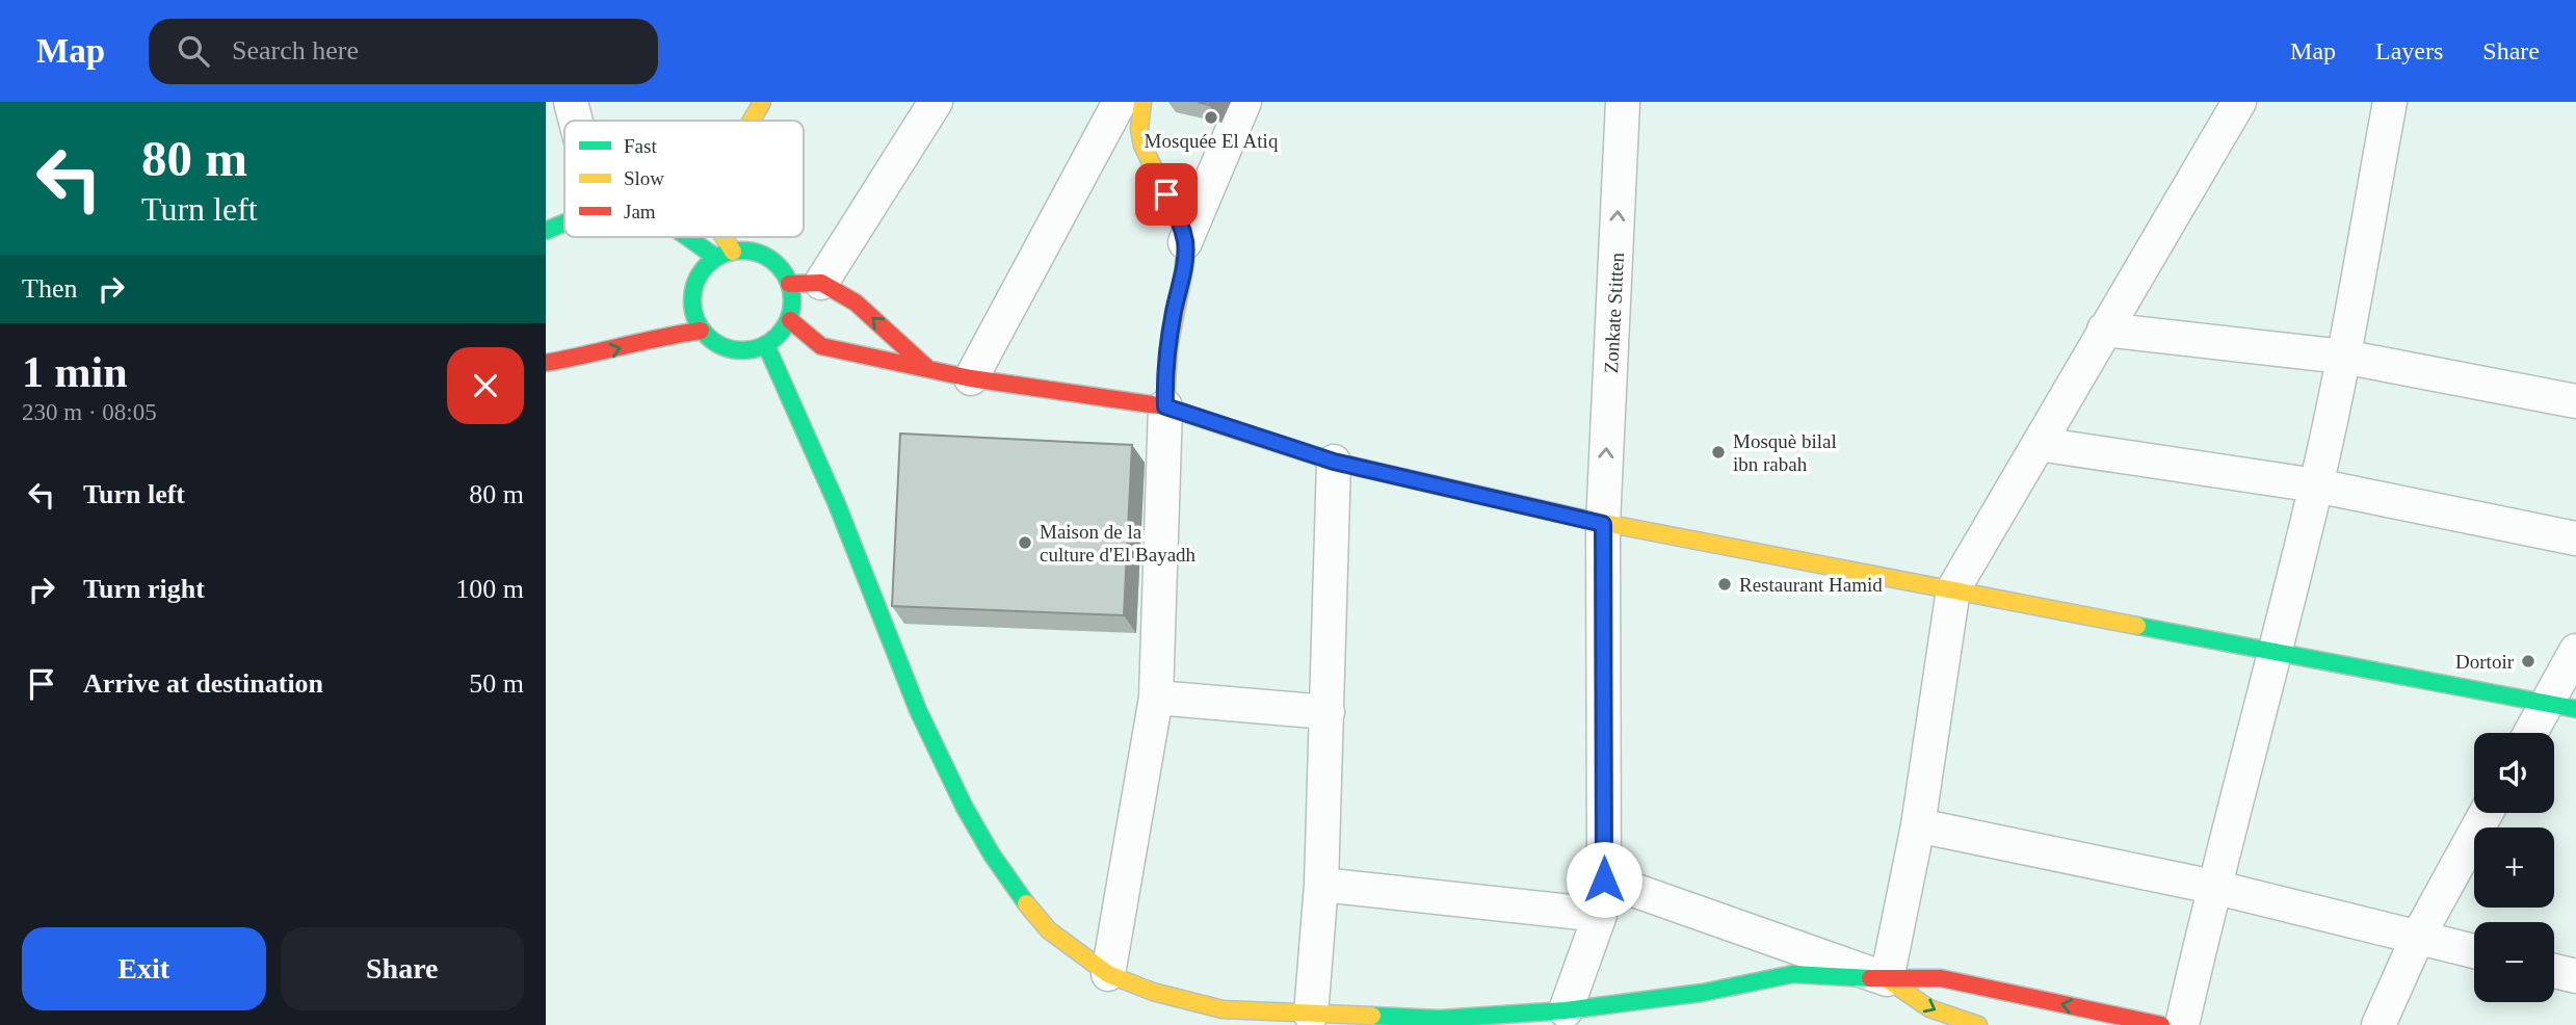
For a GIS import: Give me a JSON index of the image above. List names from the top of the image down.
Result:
{
  "streets": {
    "street": ["Zonkate Stitten"]
  },
  "one_way": ["Zonkate Stitten"],
  "places": [
    "Mosquée El Atiq",
    "Mosquè bilal ibn rabah",
    "Maison de la culture d'El Bayadh",
    "Restaurant Hamid",
    "Dortoir"
  ],
  "legend": ["Fast", "Slow", "Jam"],
  "page": {
    "header": "Map",
    "search": "Search here",
    "nav": ["Map", "Layers", "Share"],
    "turn": ["80 m", "Turn left"],
    "then": "Then",
    "heading": ["1 min", "230 m · 08:05"],
    "list": [
      {
        "name": "Turn left",
        "value": "80 m"
      },
      {
        "name": "Turn right",
        "value": "100 m"
      },
      {
        "name": "Arrive at destination",
        "value": "50 m"
      }
    ],
    "map_buttons": ["+", "−"],
    "buttons": ["Exit", "Share"]
  }
}
